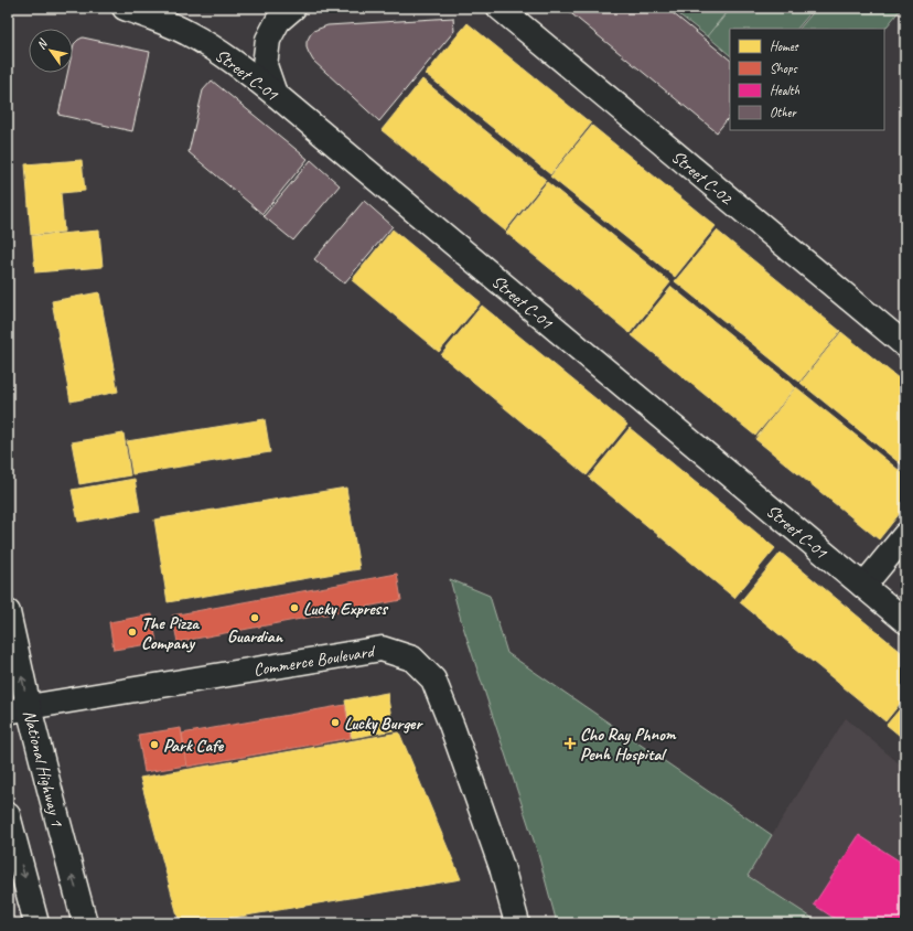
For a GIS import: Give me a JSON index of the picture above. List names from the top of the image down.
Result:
{
  "streets": {
    "main road": [
      "Street C-01",
      "Street C-02",
      "Commerce Boulevard",
      "National Highway 1"
    ]
  },
  "crossings": [
    ["Commerce Boulevard", "National Highway 1"]
  ],
  "places": {
    "other": [
      "Lucky Express",
      "Guardian",
      "The Pizza Company",
      "Lucky Burger",
      "Park Cafe"
    ],
    "health": ["Cho Ray Phnom Penh Hospital"]
  },
  "legend": [
    "Homes",
    "Shops",
    "Health",
    "Other"
  ],
  "north": "top left"
}
